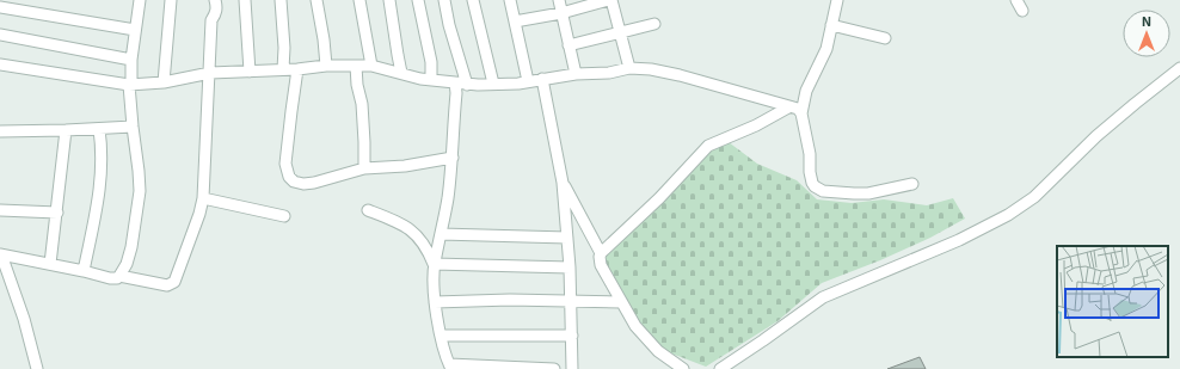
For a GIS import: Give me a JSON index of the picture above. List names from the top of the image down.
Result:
{
  "north": "top"
}
